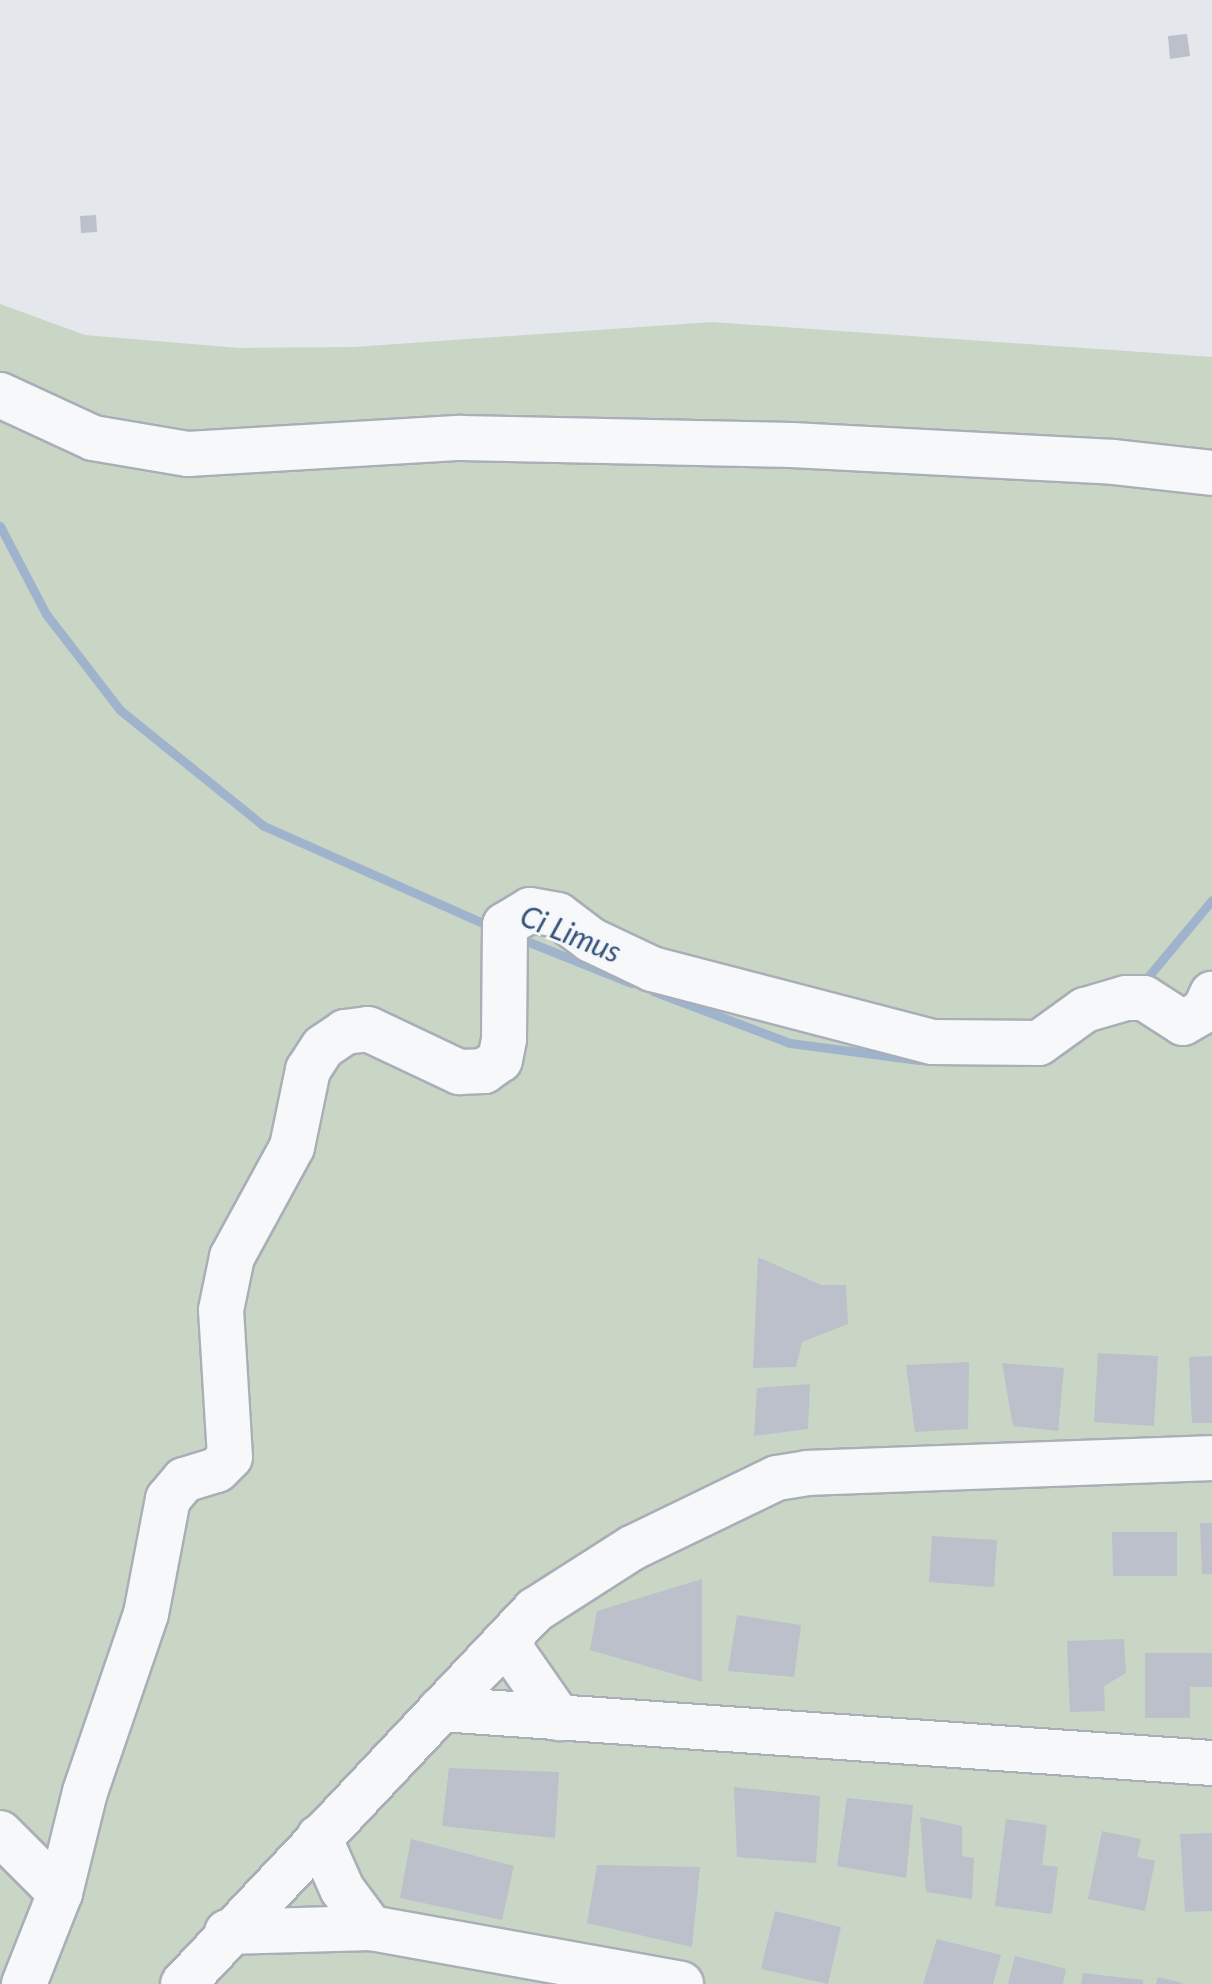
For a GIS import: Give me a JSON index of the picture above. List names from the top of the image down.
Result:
{
  "water": ["Ci Limus"]
}
